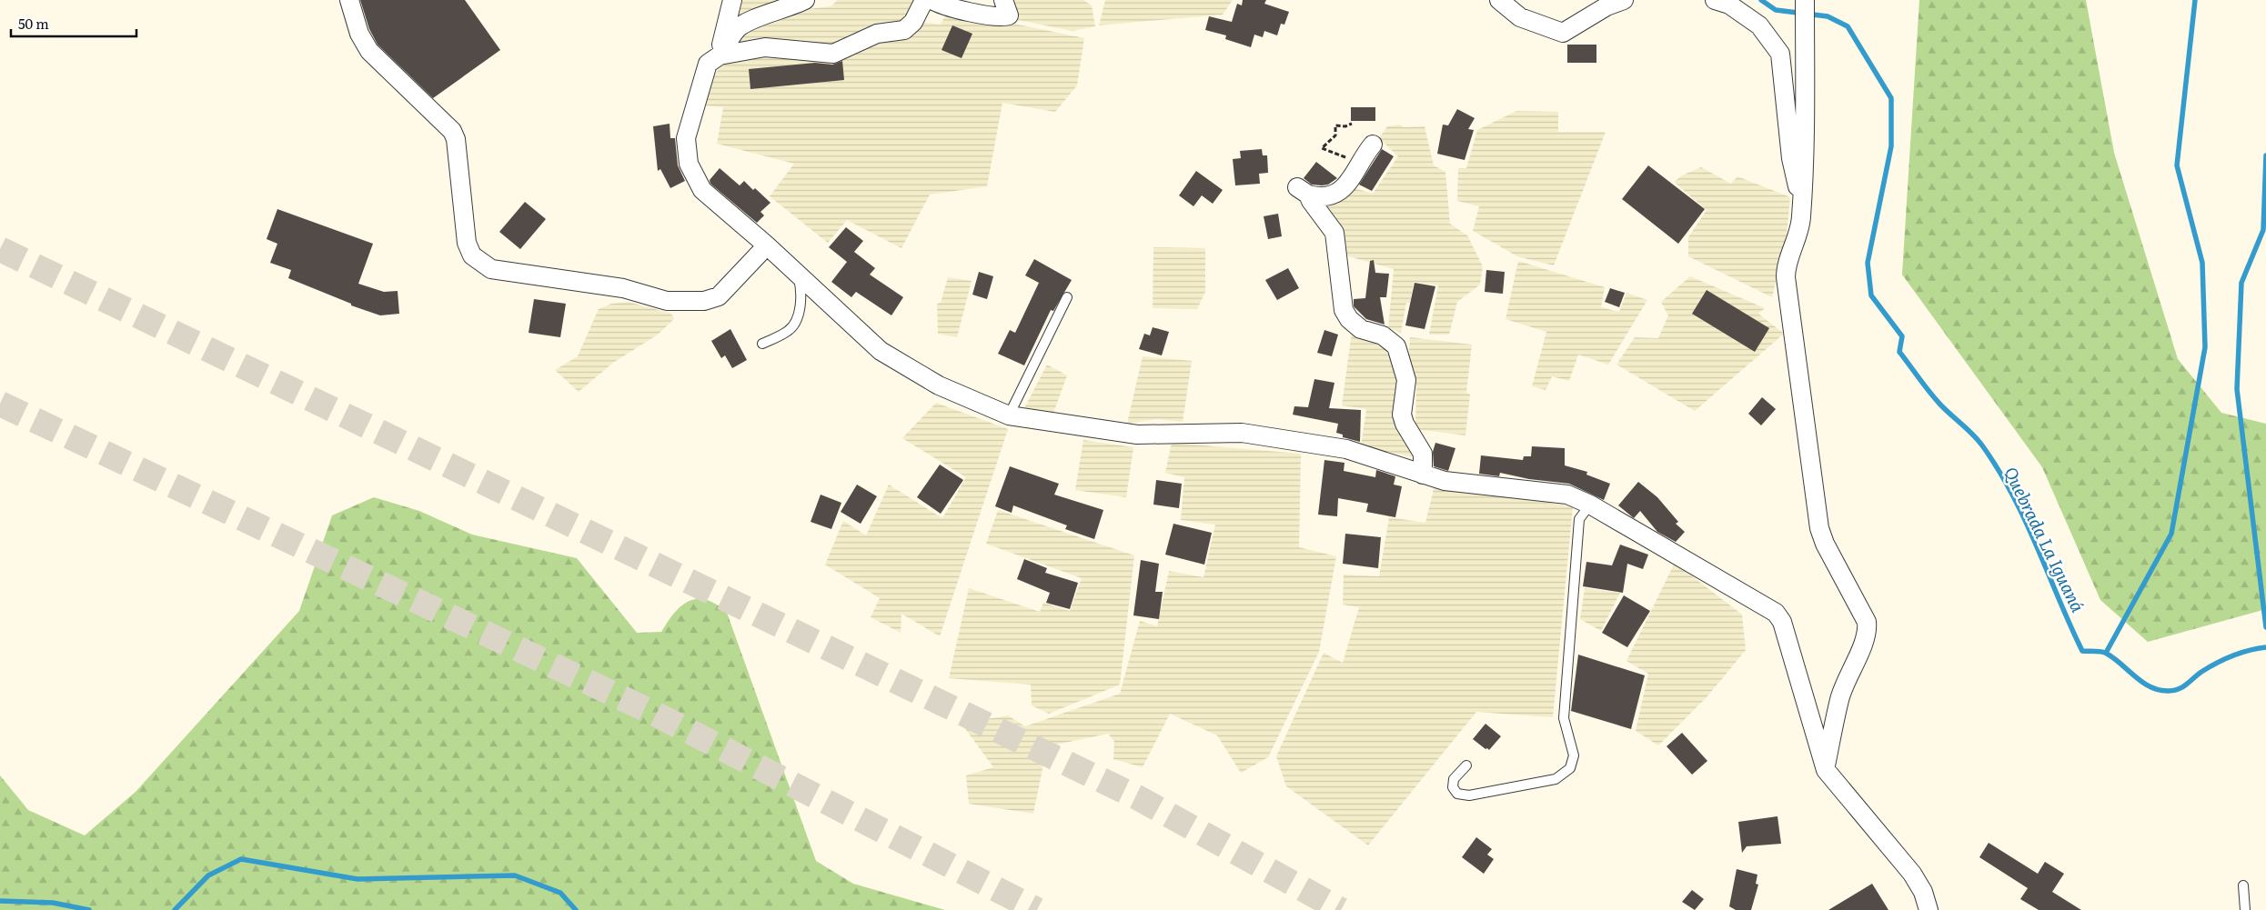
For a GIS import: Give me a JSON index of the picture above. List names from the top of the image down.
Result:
{
  "water": ["Quebrada La Iguaná"],
  "scale_bar": "50 m"
}
